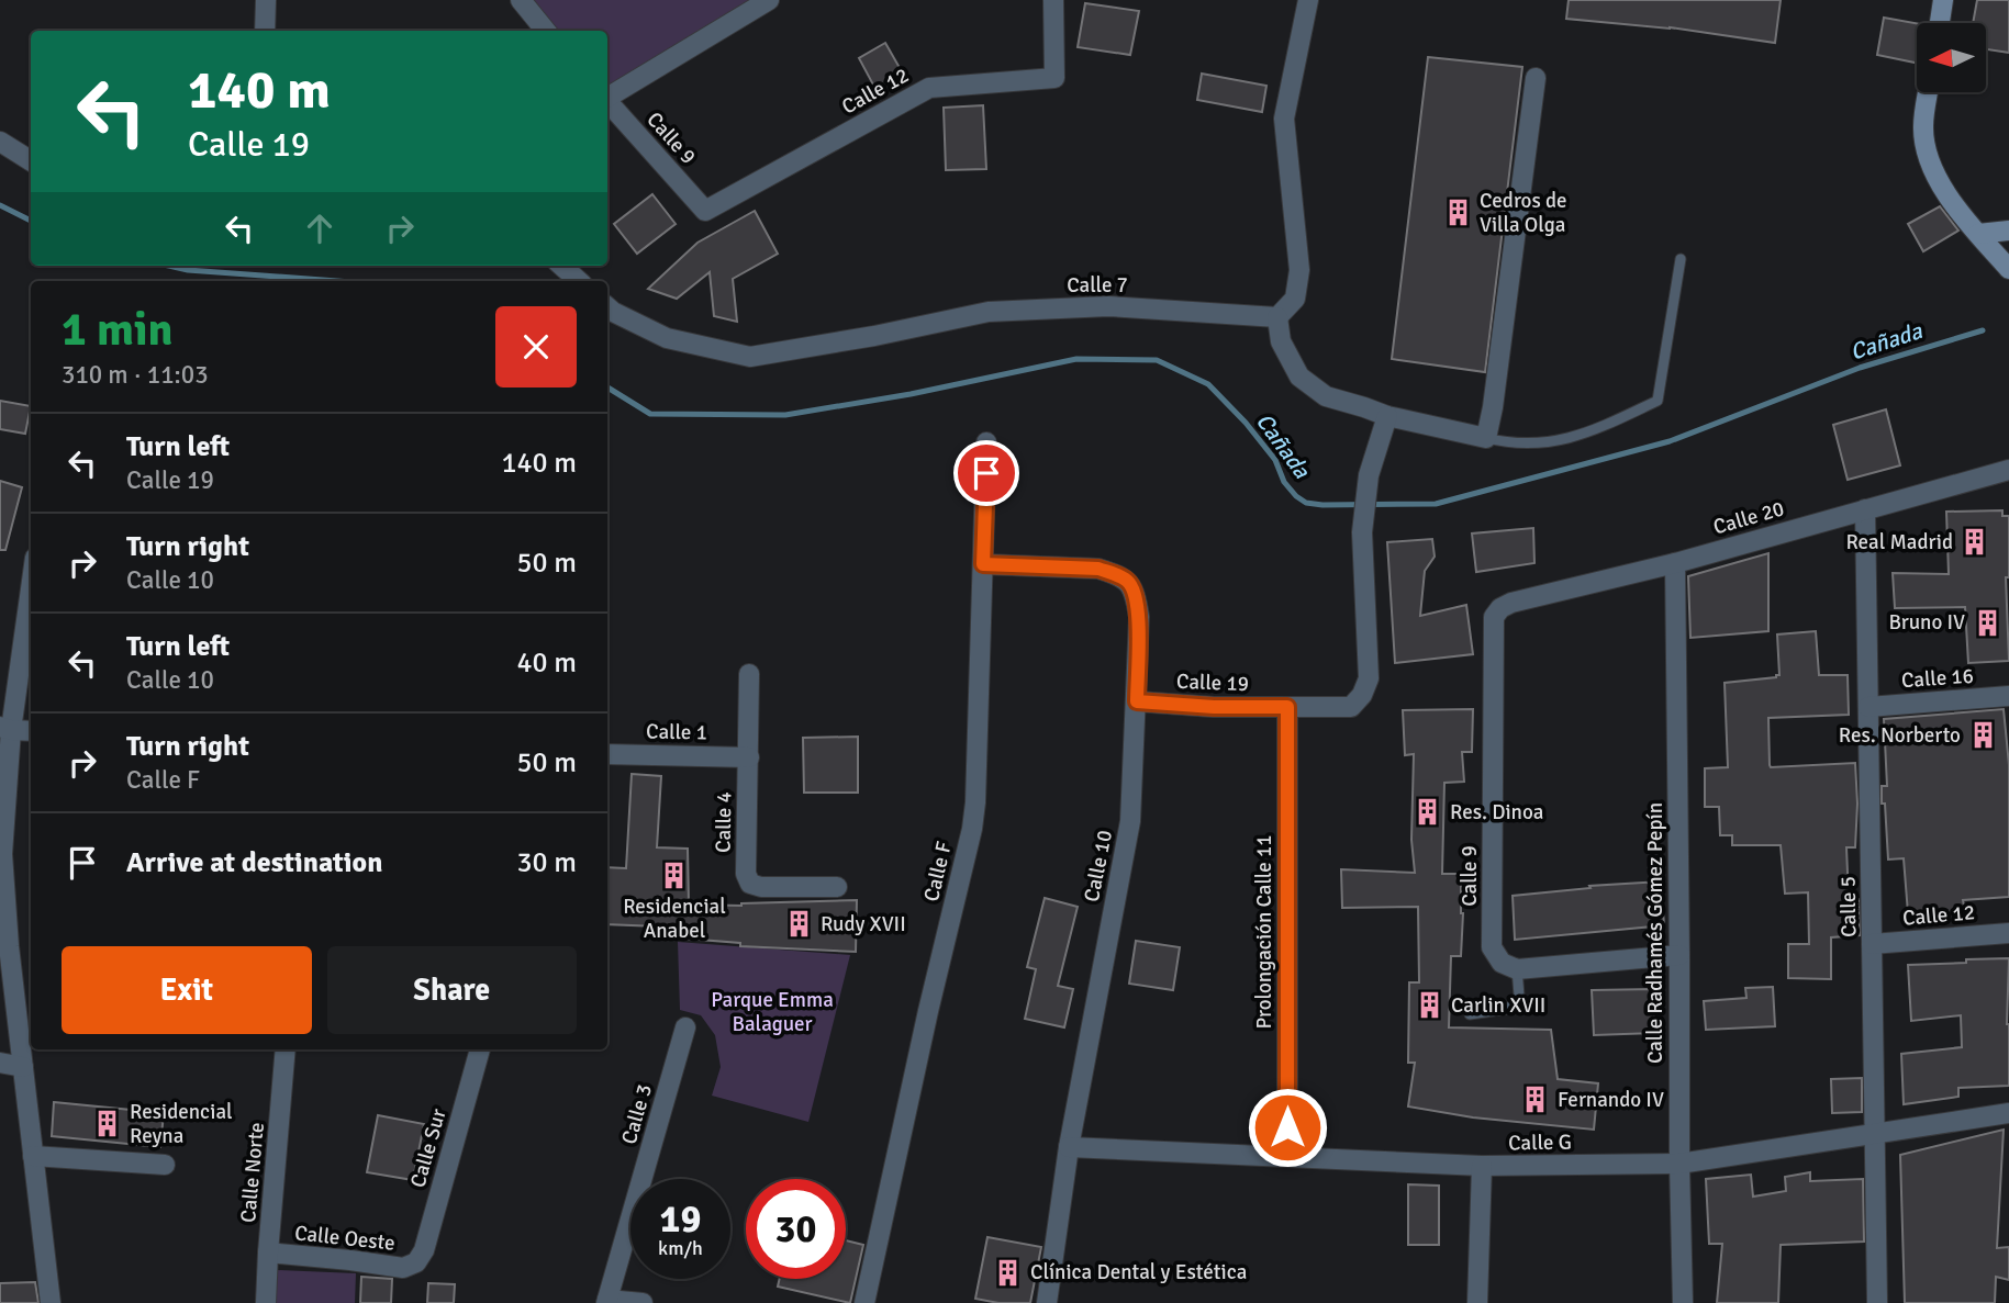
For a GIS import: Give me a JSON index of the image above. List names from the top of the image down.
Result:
{
  "streets": {
    "street": [
      "Calle 12",
      "Calle 9",
      "Calle 7",
      "Calle 20",
      "Calle 16",
      "Calle 19",
      "Calle 1",
      "Calle 4",
      "Calle 10",
      "Calle F",
      "Calle 5",
      "Prolongación Calle 11",
      "Calle Radhamés Gómez Pepín",
      "Calle 3",
      "Calle G",
      "Calle Sur",
      "Calle Norte",
      "Calle Oeste"
    ]
  },
  "crossings": [
    ["Calle 12", "Calle 9"],
    ["Calle 12", "Calle 5"],
    ["Calle 9", "Calle 20"],
    ["Calle 20", "Calle 5"],
    ["Calle 20", "Calle Radhamés Gómez Pepín"],
    ["Calle 16", "Calle 5"],
    ["Calle 19", "Calle 10"],
    ["Calle 19", "Prolongación Calle 11"],
    ["Calle 1", "Calle 4"],
    ["Calle 10", "Calle F"],
    ["Calle 10", "Calle G"],
    ["Calle 5", "Calle G"],
    ["Prolongación Calle 11", "Calle G"],
    ["Calle Radhamés Gómez Pepín", "Calle G"],
    ["Calle Sur", "Calle Oeste"],
    ["Calle Norte", "Calle Oeste"]
  ],
  "water": ["Cañada"],
  "parks": ["Parque Emma Balaguer"],
  "places": {
    "building": [
      "Cedros de Villa Olga",
      "Real Madrid",
      "Bruno IV",
      "Res. Norberto",
      "Res. Dinoa",
      "Residencial Anabel",
      "Rudy XVII",
      "Carlin XVII",
      "Fernando IV",
      "Residencial Reyna",
      "Clínica Dental y Estética"
    ]
  },
  "north": "left",
  "page": {
    "turn": ["140 m", "Calle 19"],
    "heading": ["1 min", "310 m · 11:03"],
    "list": [
      {
        "name": "Turn left",
        "note": "Calle 19",
        "value": "140 m"
      },
      {
        "name": "Turn right",
        "note": "Calle 10",
        "value": "50 m"
      },
      {
        "name": "Turn left",
        "note": "Calle 10",
        "value": "40 m"
      },
      {
        "name": "Turn right",
        "note": "Calle F",
        "value": "50 m"
      },
      {
        "name": "Arrive at destination",
        "value": "30 m"
      }
    ],
    "buttons": ["Exit", "Share"],
    "speed": "19 km/h",
    "limit": "30"
  }
}
